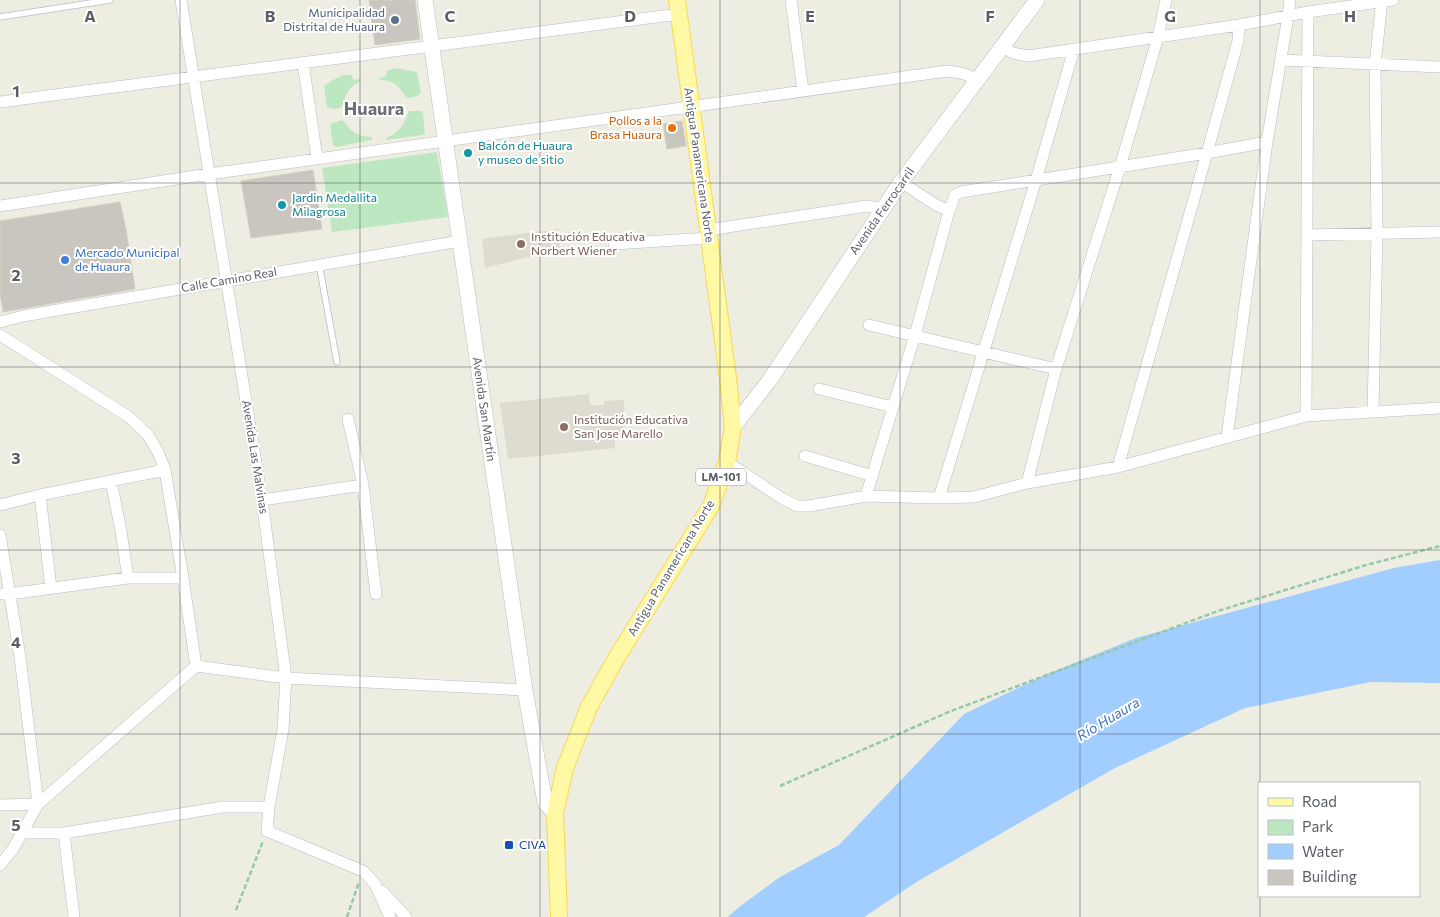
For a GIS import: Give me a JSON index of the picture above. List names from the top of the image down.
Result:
{
  "streets": {
    "main road": [
      "Antigua Panamericana Norte",
      "Avenida Ferrocarril",
      "Avenida San Martín",
      "LM-101"
    ],
    "street": ["Calle Camino Real", "Avenida Las Malvinas"]
  },
  "crossings": [
    ["Antigua Panamericana Norte", "Avenida Ferrocarril"],
    ["Antigua Panamericana Norte", "Avenida San Martín"],
    ["Calle Camino Real", "Avenida San Martín"],
    ["Calle Camino Real", "Avenida Las Malvinas"]
  ],
  "districts": ["Huaura"],
  "water": ["Río Huaura"],
  "places": {
    "other": [
      "Municipalidad Distrital de Huaura",
      "Pollos a la Brasa Huaura",
      "Balcón de Huaura y museo de sitio",
      "Jardin Medallita Milagrosa",
      "Institución Educativa Norbert Wiener",
      "Mercado Municipal de Huaura",
      "Institución Educativa San Jose Marello"
    ],
    "transit": ["CIVA"]
  },
  "legend": [
    "Road",
    "Park",
    "Water",
    "Building"
  ],
  "grid": {
    "columns": [
      "A",
      "B",
      "C",
      "D",
      "E",
      "F",
      "G",
      "H"
    ],
    "rows": [
      "1",
      "2",
      "3",
      "4",
      "5"
    ]
  }
}
